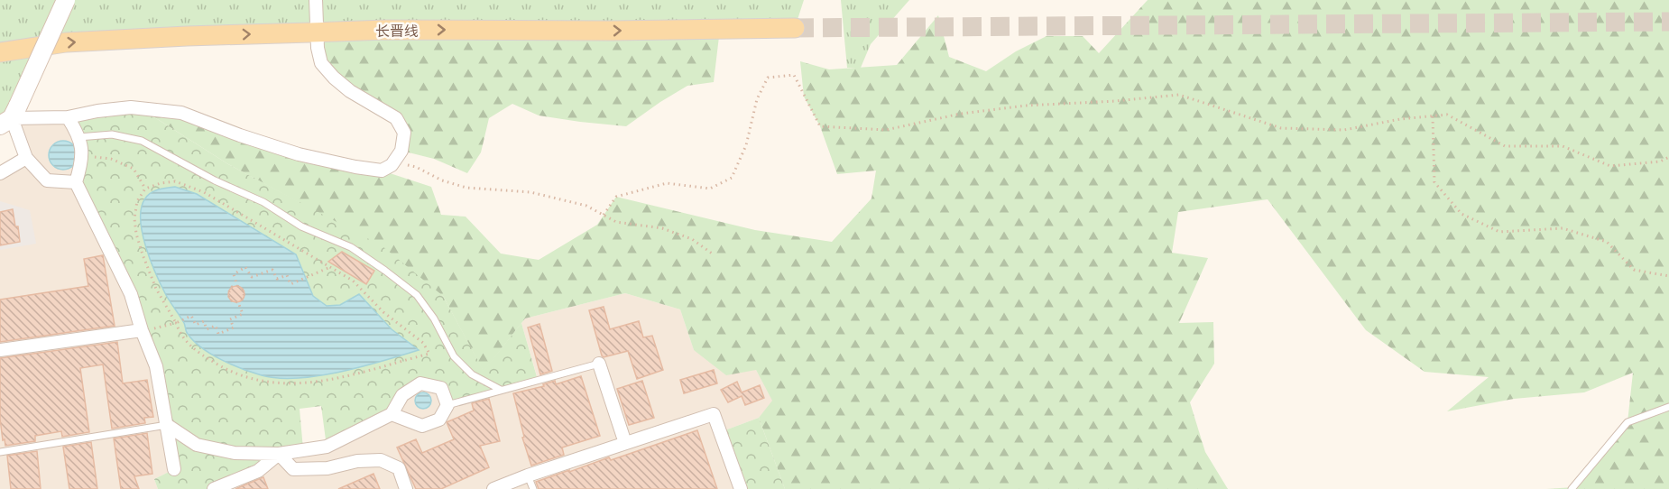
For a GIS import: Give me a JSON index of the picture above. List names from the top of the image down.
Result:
{
  "streets": {
    "main road": ["长晋线"]
  },
  "one_way": ["长晋线"]
}
